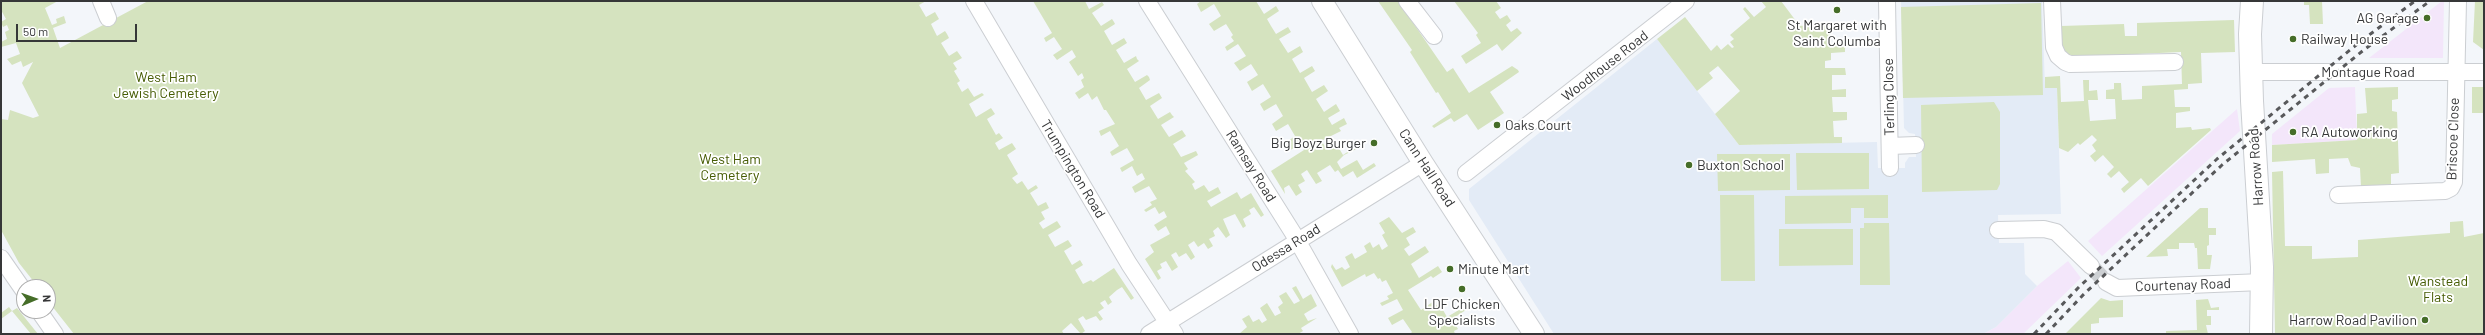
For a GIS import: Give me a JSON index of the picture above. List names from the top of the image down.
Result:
{
  "streets": {
    "main road": ["Harrow Road"],
    "street": [
      "Woodhouse Road",
      "Montague Road",
      "Terling Close",
      "Briscoe Close",
      "Ramsay Road",
      "Cann Hall Road",
      "Trumpington Road",
      "Odessa Road",
      "Courtenay Road"
    ]
  },
  "crossings": [
    ["Montague Road", "Briscoe Close"],
    ["Montague Road", "Harrow Road"],
    ["Ramsay Road", "Odessa Road"],
    ["Harrow Road", "Courtenay Road"],
    ["Cann Hall Road", "Odessa Road"],
    ["Trumpington Road", "Odessa Road"]
  ],
  "parks": ["West Ham Jewish Cemetery", "West Ham Cemetery", "Wanstead Flats"],
  "places": [
    "St Margaret with Saint Columba",
    "AG Garage",
    "Railway House",
    "Oaks Court",
    "RA Autoworking",
    "Big Boyz Burger",
    "Buxton School",
    "Minute Mart",
    "LDF Chicken Specialists",
    "Harrow Road Pavilion"
  ],
  "scale_bar": "50 m",
  "north": "right"
}
